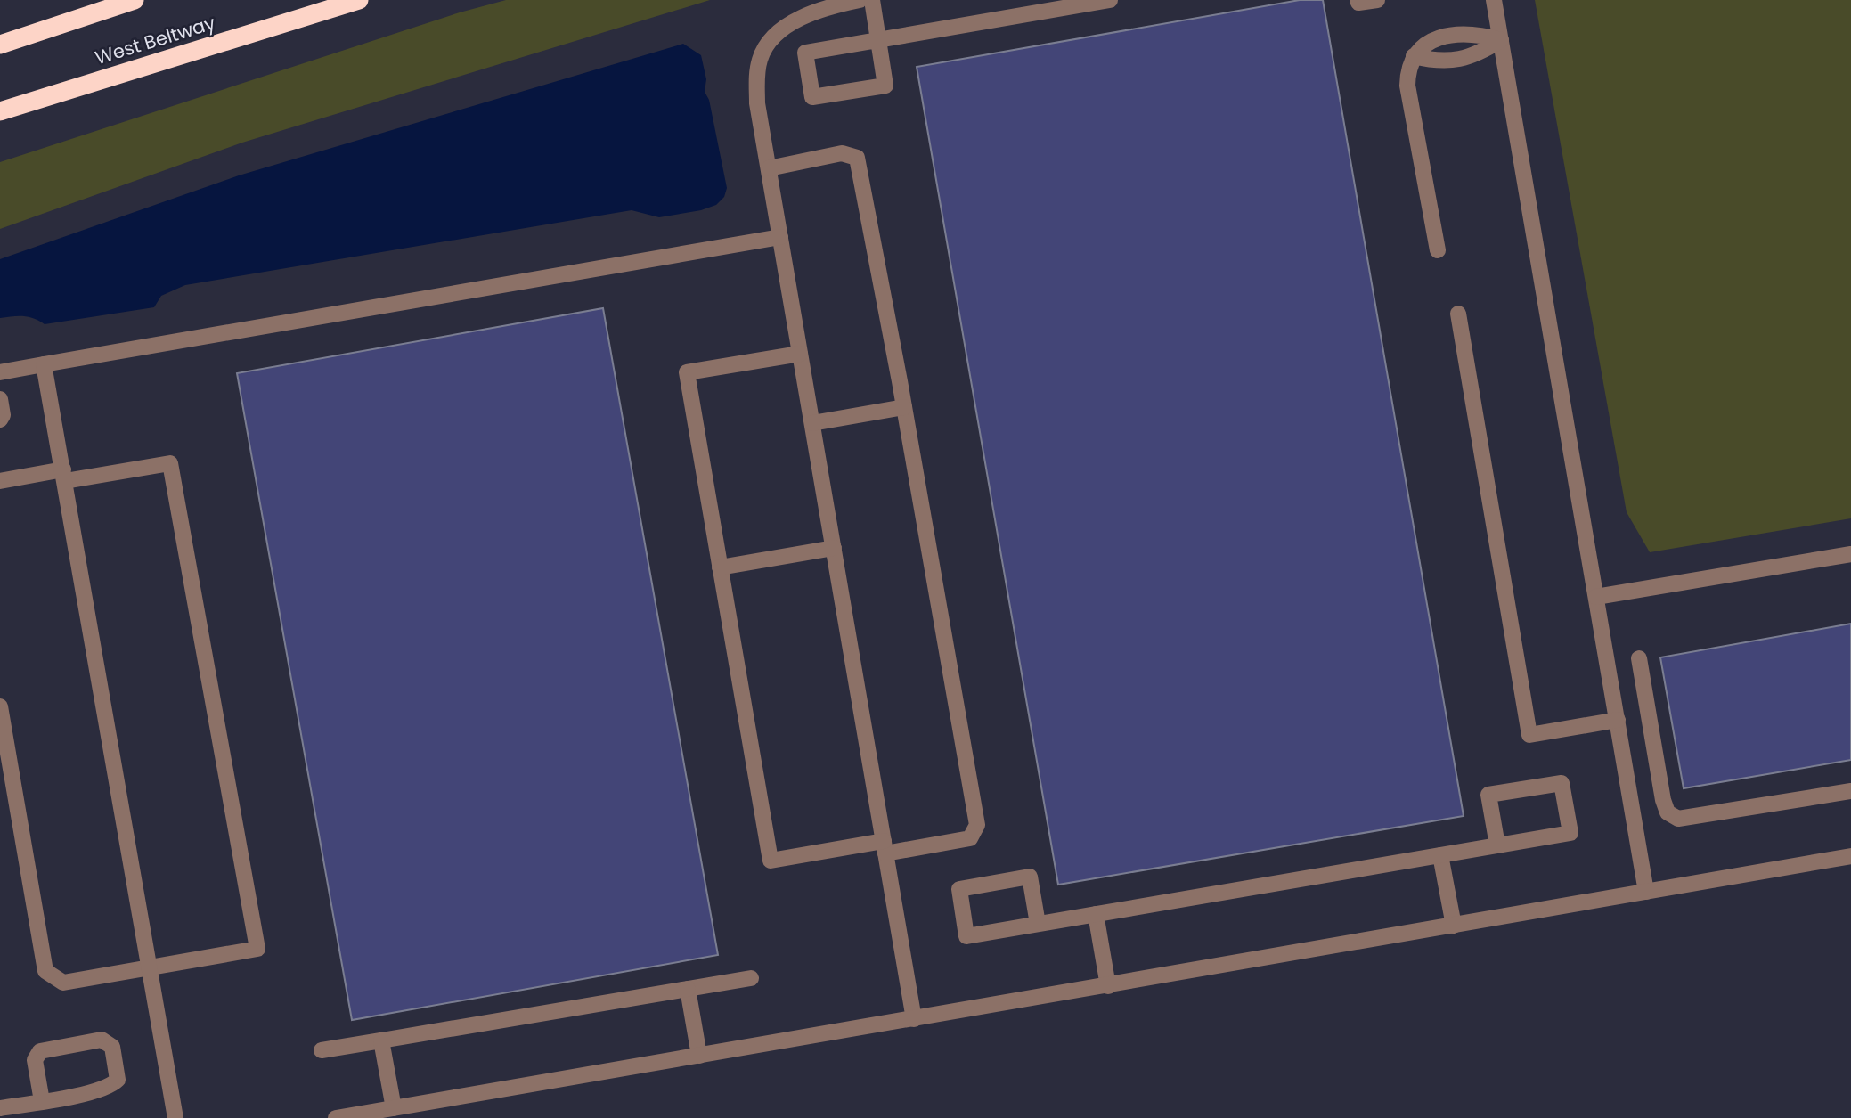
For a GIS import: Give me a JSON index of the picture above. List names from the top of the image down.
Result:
{
  "streets": {
    "highway": ["West Beltway"]
  }
}
